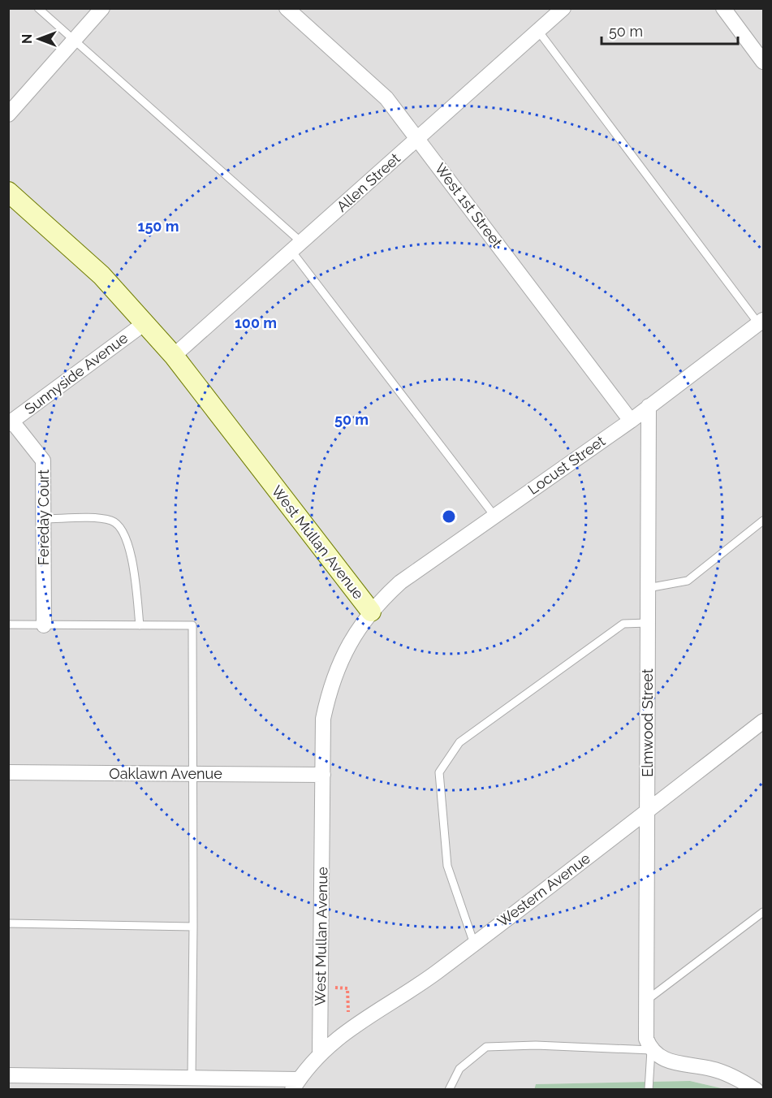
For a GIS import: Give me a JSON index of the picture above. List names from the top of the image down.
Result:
{
  "streets": {
    "street": [
      "Allen Street",
      "West 1st Street",
      "Sunnyside Avenue",
      "Locust Street",
      "Fereday Court",
      "West Mullan Avenue",
      "Elmwood Street",
      "Oaklawn Avenue",
      "Western Avenue"
    ]
  },
  "crossings": [
    ["Allen Street", "West 1st Street"],
    ["Allen Street", "West Mullan Avenue"],
    ["West 1st Street", "Locust Street"],
    ["Sunnyside Avenue", "Fereday Court"],
    ["Sunnyside Avenue", "West Mullan Avenue"],
    ["Locust Street", "West Mullan Avenue"],
    ["Locust Street", "Elmwood Street"],
    ["West Mullan Avenue", "Oaklawn Avenue"],
    ["West Mullan Avenue", "Western Avenue"],
    ["Elmwood Street", "Western Avenue"]
  ],
  "scale_bar": "50 m",
  "north": "left",
  "rings": ["150 m", "100 m", "50 m"]
}
